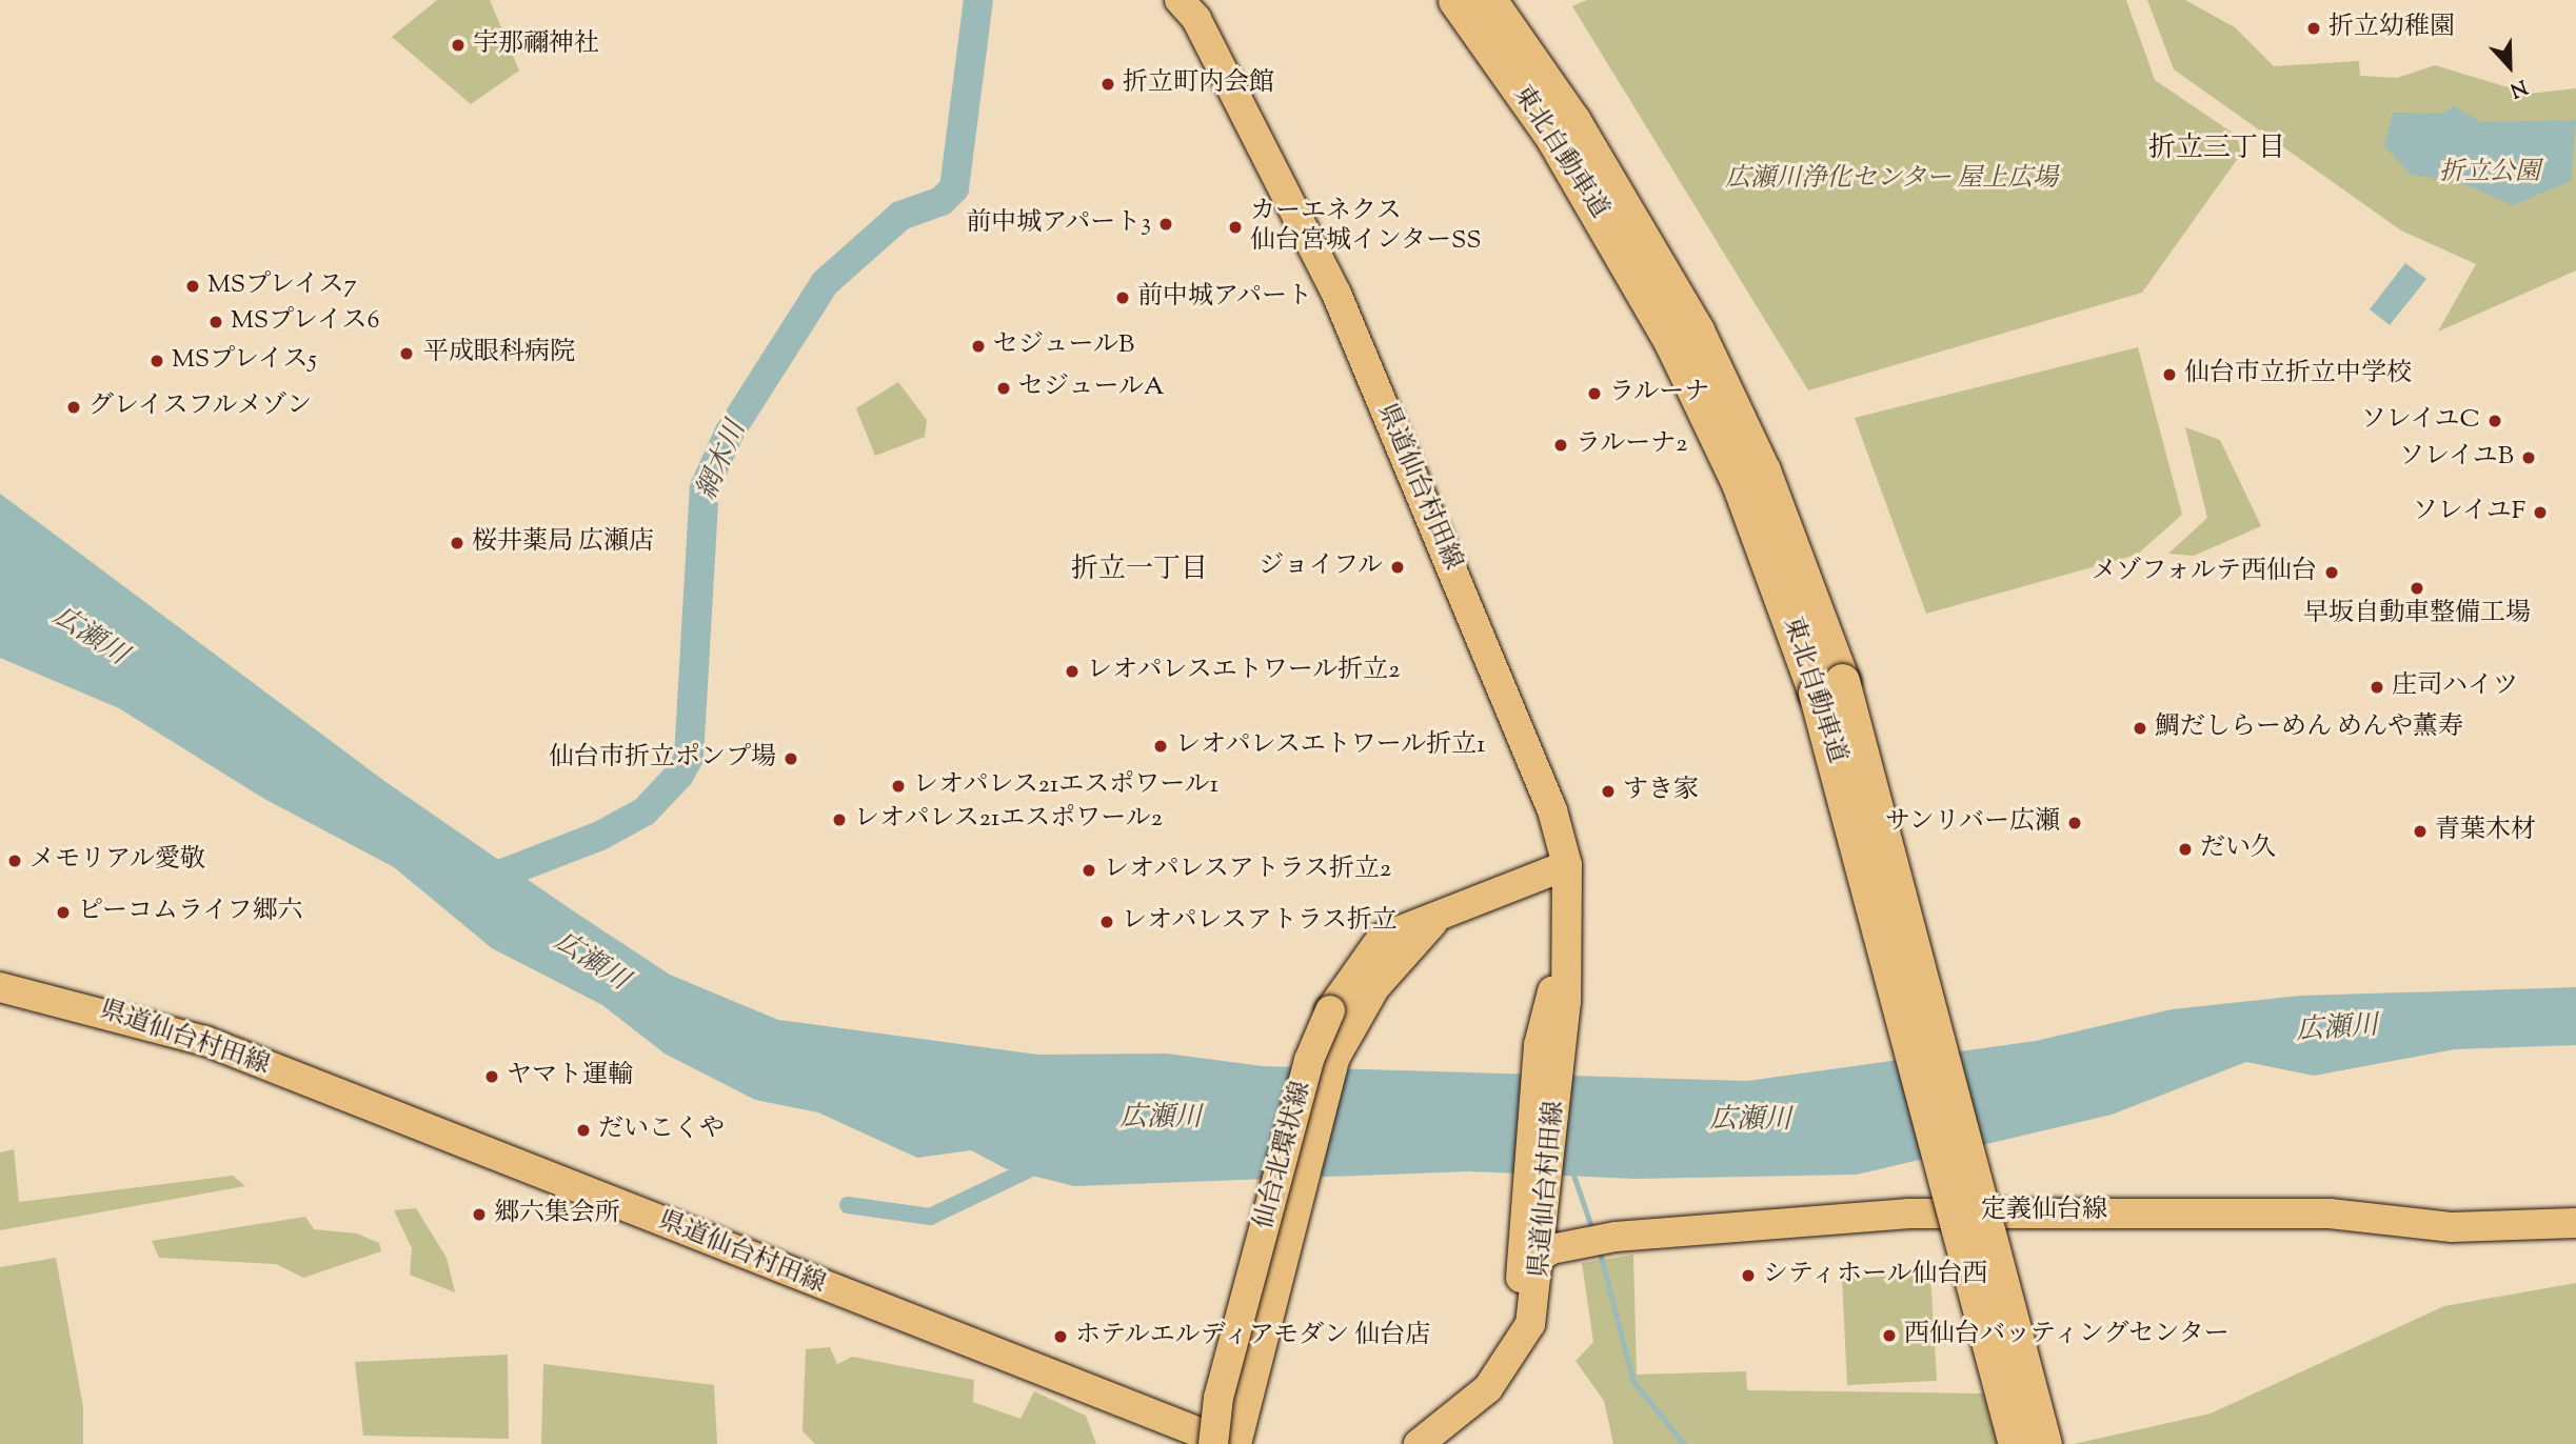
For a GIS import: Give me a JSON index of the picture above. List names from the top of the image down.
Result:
{
  "streets": {
    "highway": ["東北自動車道"],
    "main road": ["県道仙台村田線", "仙台北環状線", "定義仙台線"]
  },
  "crossings": [
    ["県道仙台村田線", "仙台北環状線"],
    ["県道仙台村田線", "定義仙台線"]
  ],
  "districts": ["折立三丁目", "折立一丁目"],
  "water": ["網木川", "広瀬川"],
  "parks": ["折立公園", "広瀬川浄化センター 屋上広場"],
  "places": [
    "折立幼稚園",
    "宇那禰神社",
    "折立町内会館",
    "前中城アパート3",
    "カーエネクス 仙台宮城インターSS",
    "MSプレイス7",
    "前中城アパート",
    "MSプレイス6",
    "セジュールB",
    "平成眼科病院",
    "MSプレイス5",
    "仙台市立折立中学校",
    "セジュールA",
    "ラルーナ",
    "グレイスフルメゾン",
    "ソレイユC",
    "ラルーナ2",
    "ソレイユB",
    "ソレイユF",
    "桜井薬局 広瀬店",
    "ジョイフル",
    "メゾフォルテ西仙台",
    "早坂自動車整備工場",
    "レオパレスエトワール折立2",
    "庄司ハイツ",
    "鯛だしらーめん めんや薫寿",
    "レオパレスエトワール折立1",
    "仙台市折立ポンプ場",
    "レオパレス21エスポワール1",
    "すき家",
    "レオパレス21エスポワール2",
    "サンリバー広瀬",
    "青葉木材",
    "だい久",
    "メモリアル愛敬",
    "レオパレスアトラス折立2",
    "ピーコムライフ郷六",
    "レオパレスアトラス折立",
    "ヤマト運輸",
    "だいこくや",
    "郷六集会所",
    "シティホール仙台西",
    "西仙台バッティングセンター",
    "ホテルエルディアモダン 仙台店"
  ],
  "north": "bottom"
}
